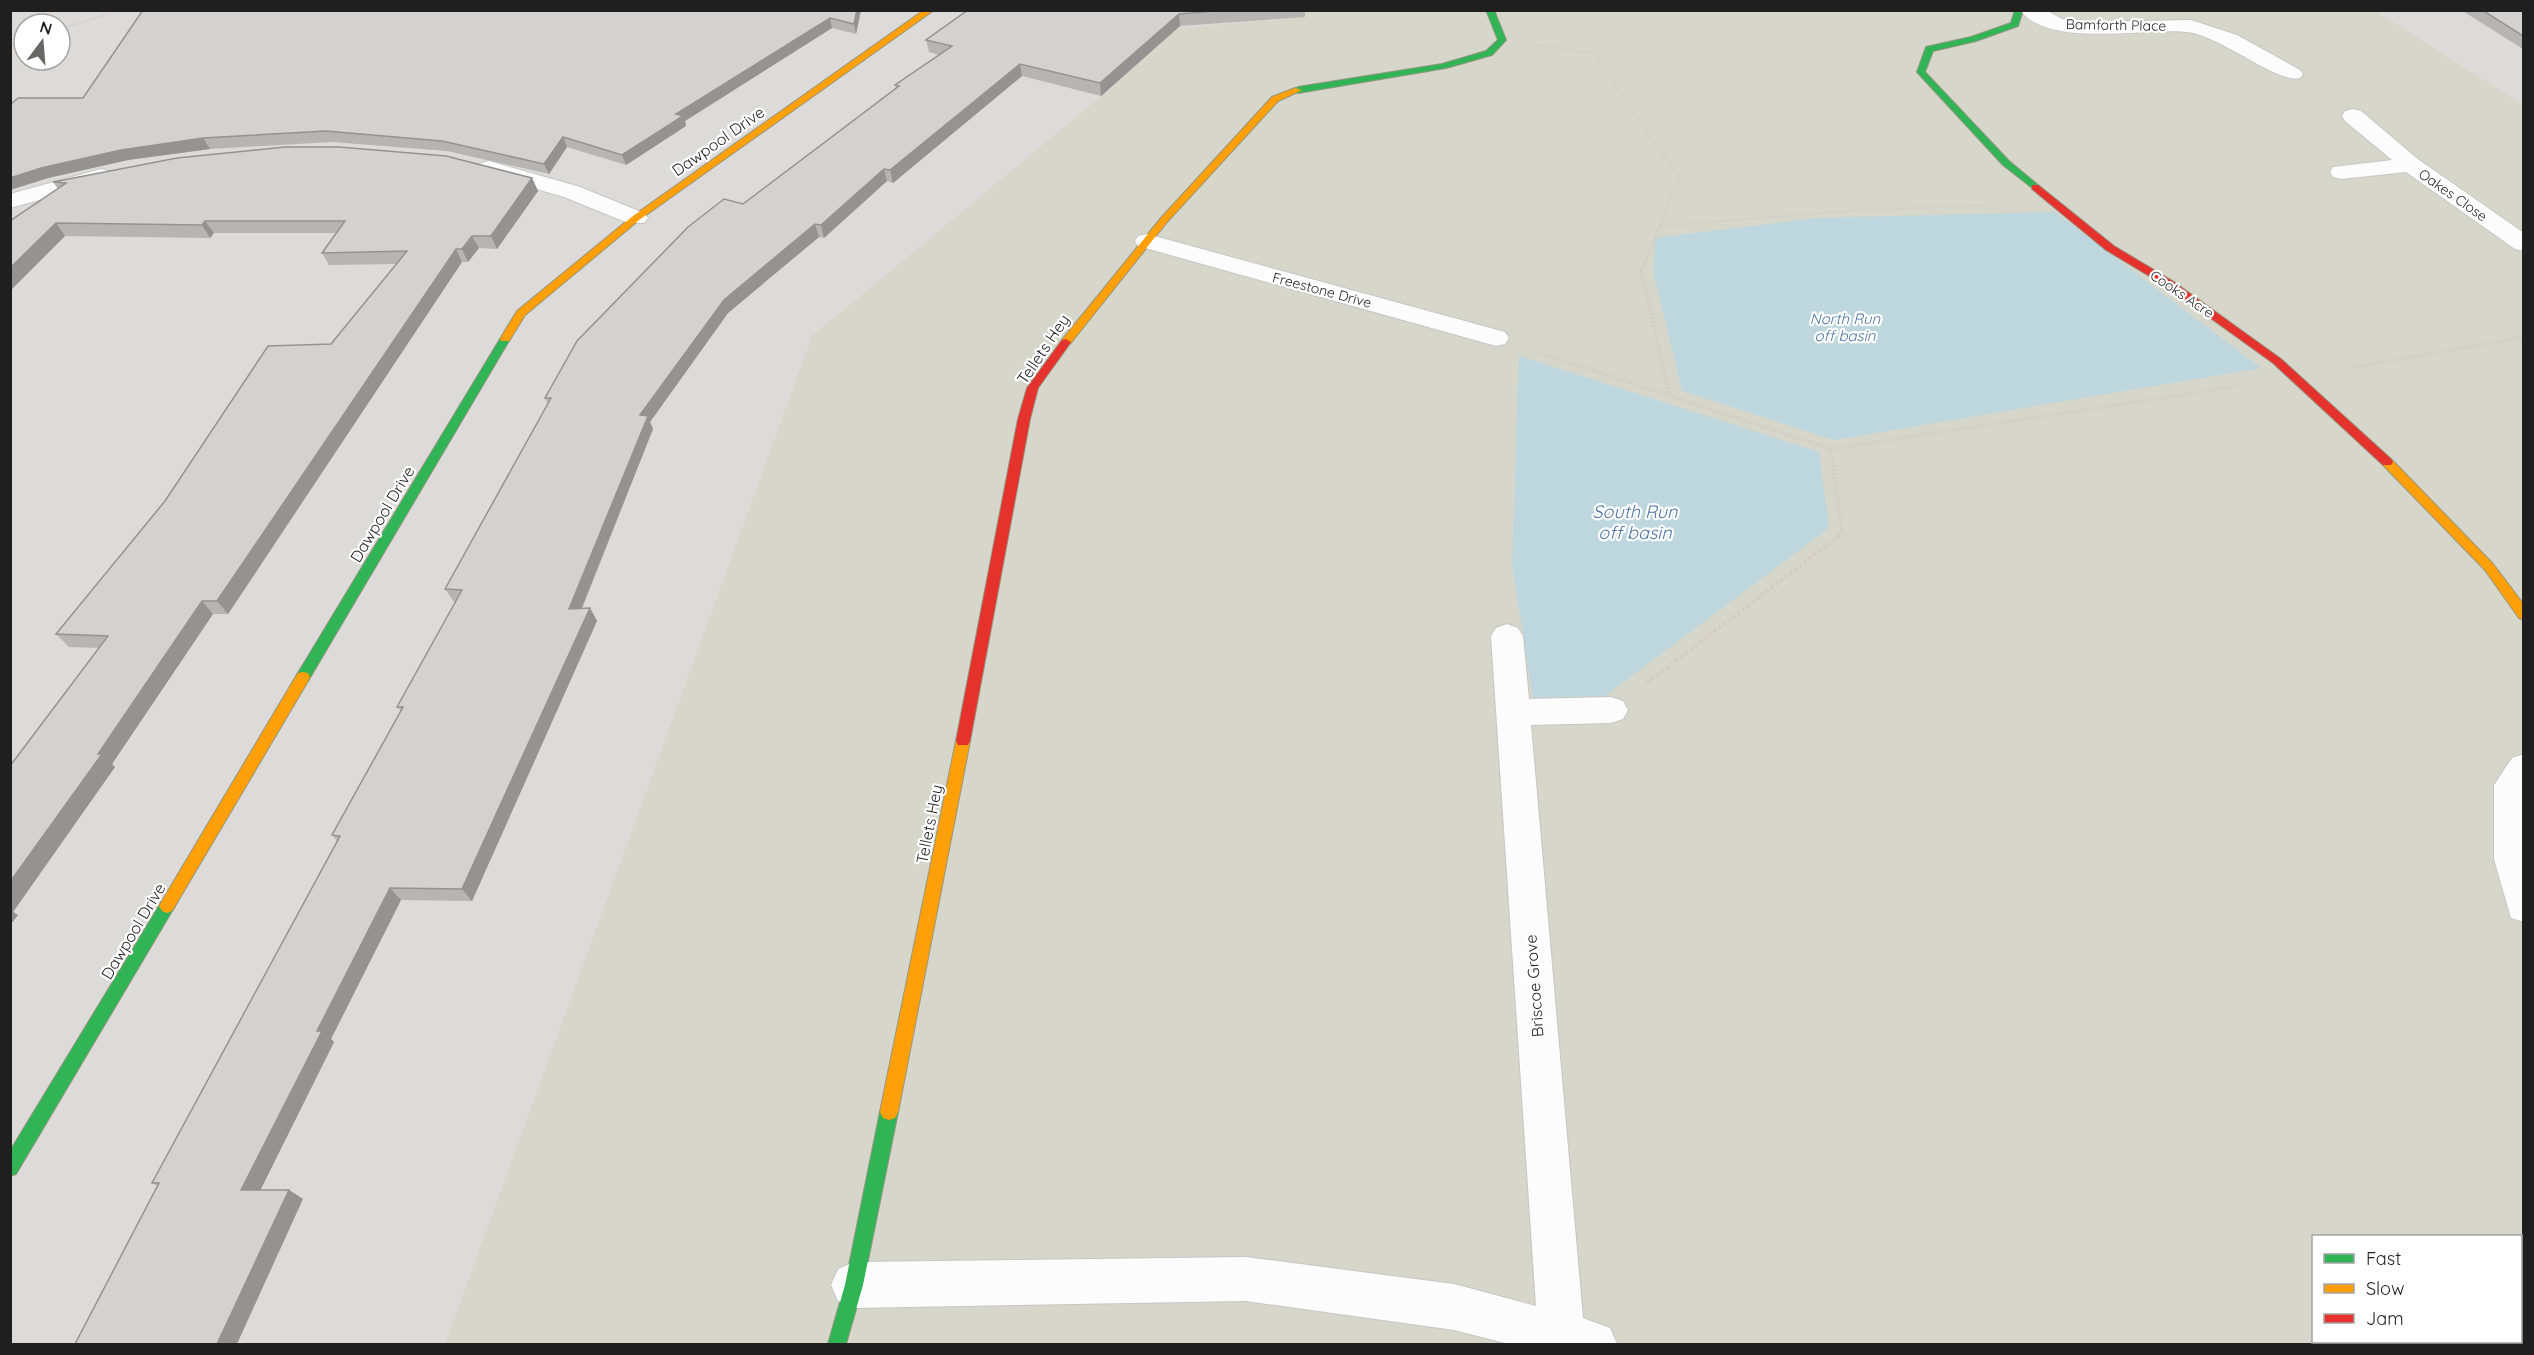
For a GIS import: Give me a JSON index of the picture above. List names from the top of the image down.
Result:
{
  "streets": {
    "street": [
      "Bamforth Place",
      "Dawpool Drive",
      "Oakes Close",
      "Freestone Drive",
      "Cooks Acre",
      "Tellets Hey",
      "Briscoe Grove"
    ]
  },
  "crossings": [
    ["Freestone Drive", "Tellets Hey"]
  ],
  "water": ["North Run off basin", "South Run off basin"],
  "legend": ["Fast", "Slow", "Jam"],
  "north": "top"
}
